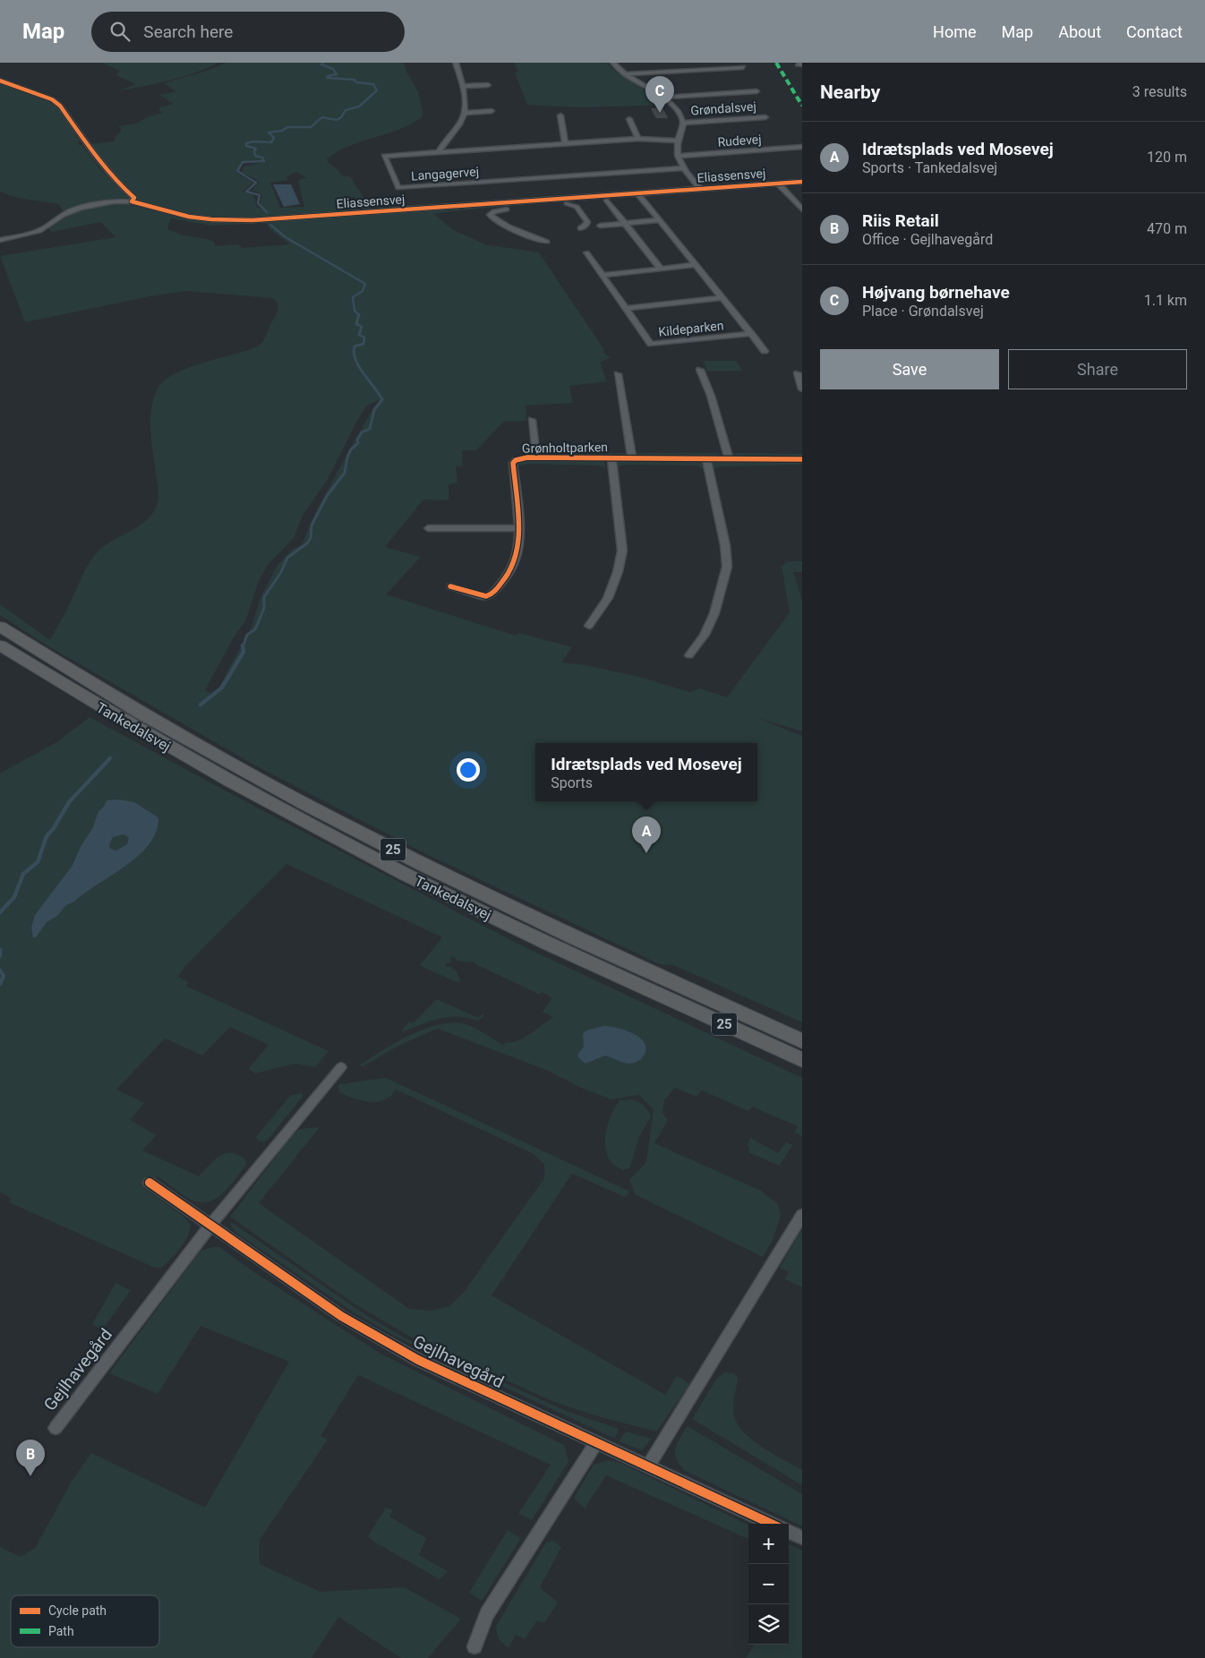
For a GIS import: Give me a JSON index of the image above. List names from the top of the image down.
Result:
{
  "streets": {
    "highway": ["Tankedalsvej", "25"],
    "street": [
      "Grøndalsvej",
      "Rudevej",
      "Langagervej",
      "Eliassensvej",
      "Kildeparken",
      "Grønholtparken",
      "Gejlhavegård"
    ]
  },
  "crossings": [
    ["Grøndalsvej", "Rudevej"],
    ["Grøndalsvej", "Langagervej"],
    ["Grøndalsvej", "Eliassensvej"],
    ["Eliassensvej", "Kildeparken"]
  ],
  "legend": ["Cycle path", "Path"],
  "page": {
    "header": "Map",
    "search": "Search here",
    "nav": [
      "Home",
      "Map",
      "About",
      "Contact"
    ],
    "heading": ["Nearby", "3 results"],
    "pins": ["C", "A", "B"],
    "list": [
      {
        "mark": "A",
        "name": "Idrætsplads ved Mosevej",
        "note": "Sports · Tankedalsvej",
        "value": "120 m"
      },
      {
        "mark": "B",
        "name": "Riis Retail",
        "note": "Office · Gejlhavegård",
        "value": "470 m"
      },
      {
        "mark": "C",
        "name": "Højvang børnehave",
        "note": "Place · Grøndalsvej",
        "value": "1.1 km"
      }
    ],
    "buttons": ["Save", "Share"],
    "popup": ["Idrætsplads ved Mosevej", "Sports"],
    "map_buttons": ["+", "−"]
  }
}
